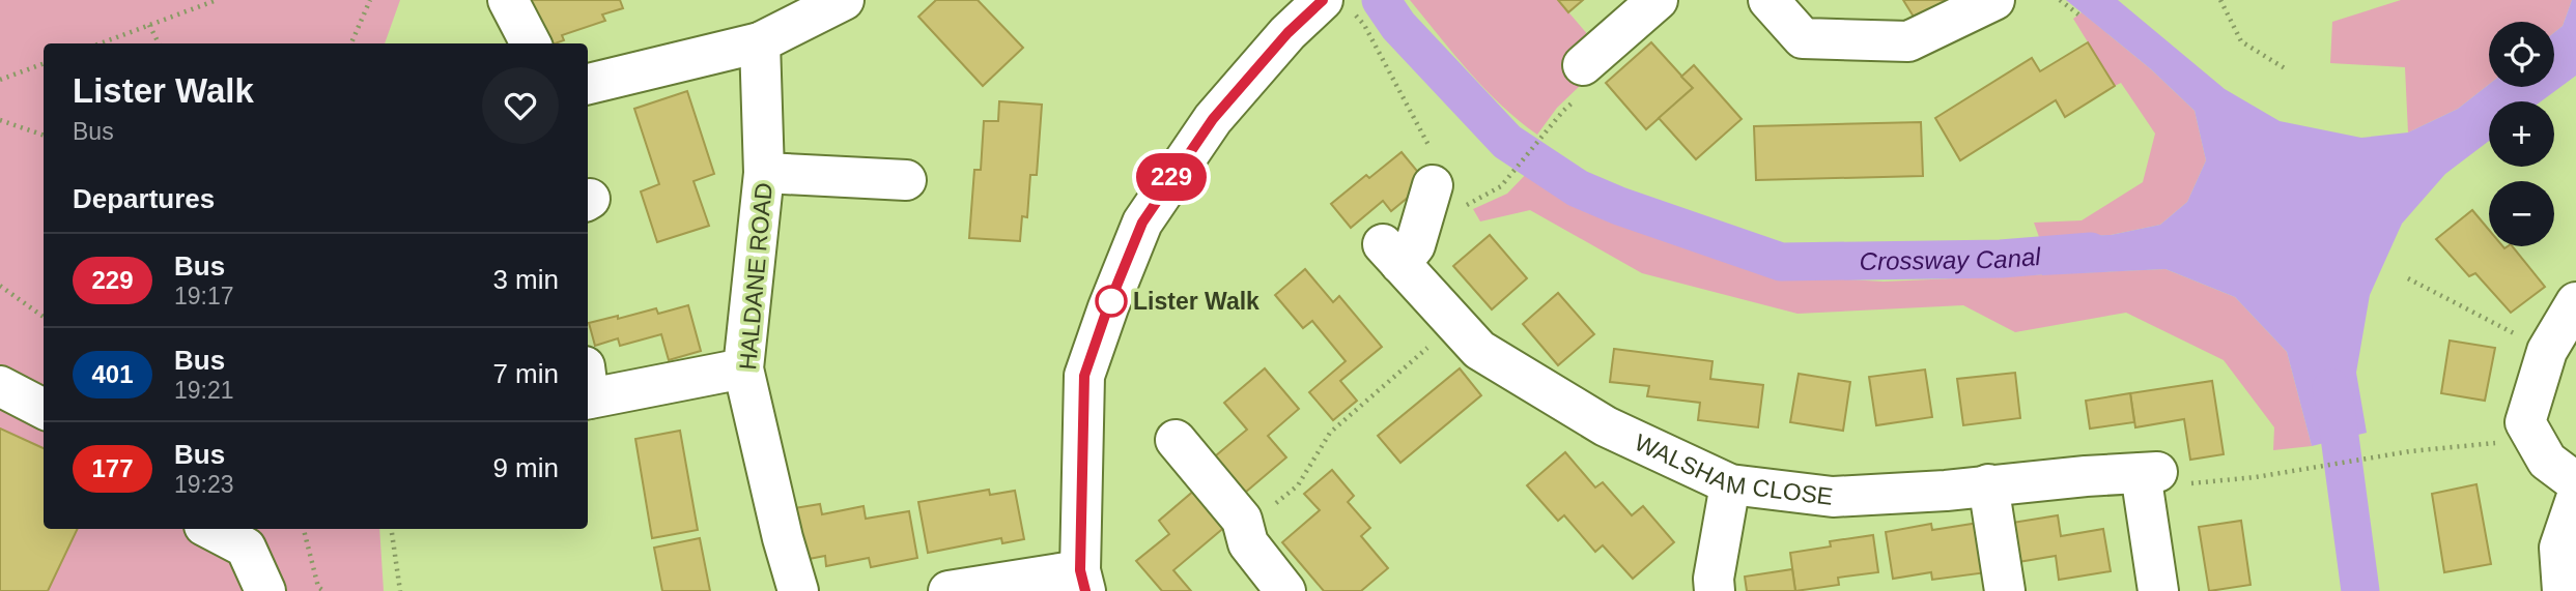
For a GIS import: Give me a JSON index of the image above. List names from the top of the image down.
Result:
{
  "streets": {
    "street": ["HALDANE ROAD", "WALSHAM CLOSE"]
  },
  "water": ["Crossway Canal"],
  "places": ["Lister Walk"],
  "lines": ["bus line 229"],
  "page": {
    "on_map": "229",
    "map_buttons": ["+", "−"],
    "heading": [
      ["Lister Walk", "Bus"],
      "Departures"
    ],
    "list": [
      {
        "mark": "229",
        "name": "Bus",
        "note": "19:17",
        "value": "3 min"
      },
      {
        "mark": "401",
        "name": "Bus",
        "note": "19:21",
        "value": "7 min"
      },
      {
        "mark": "177",
        "name": "Bus",
        "note": "19:23",
        "value": "9 min"
      }
    ]
  }
}
